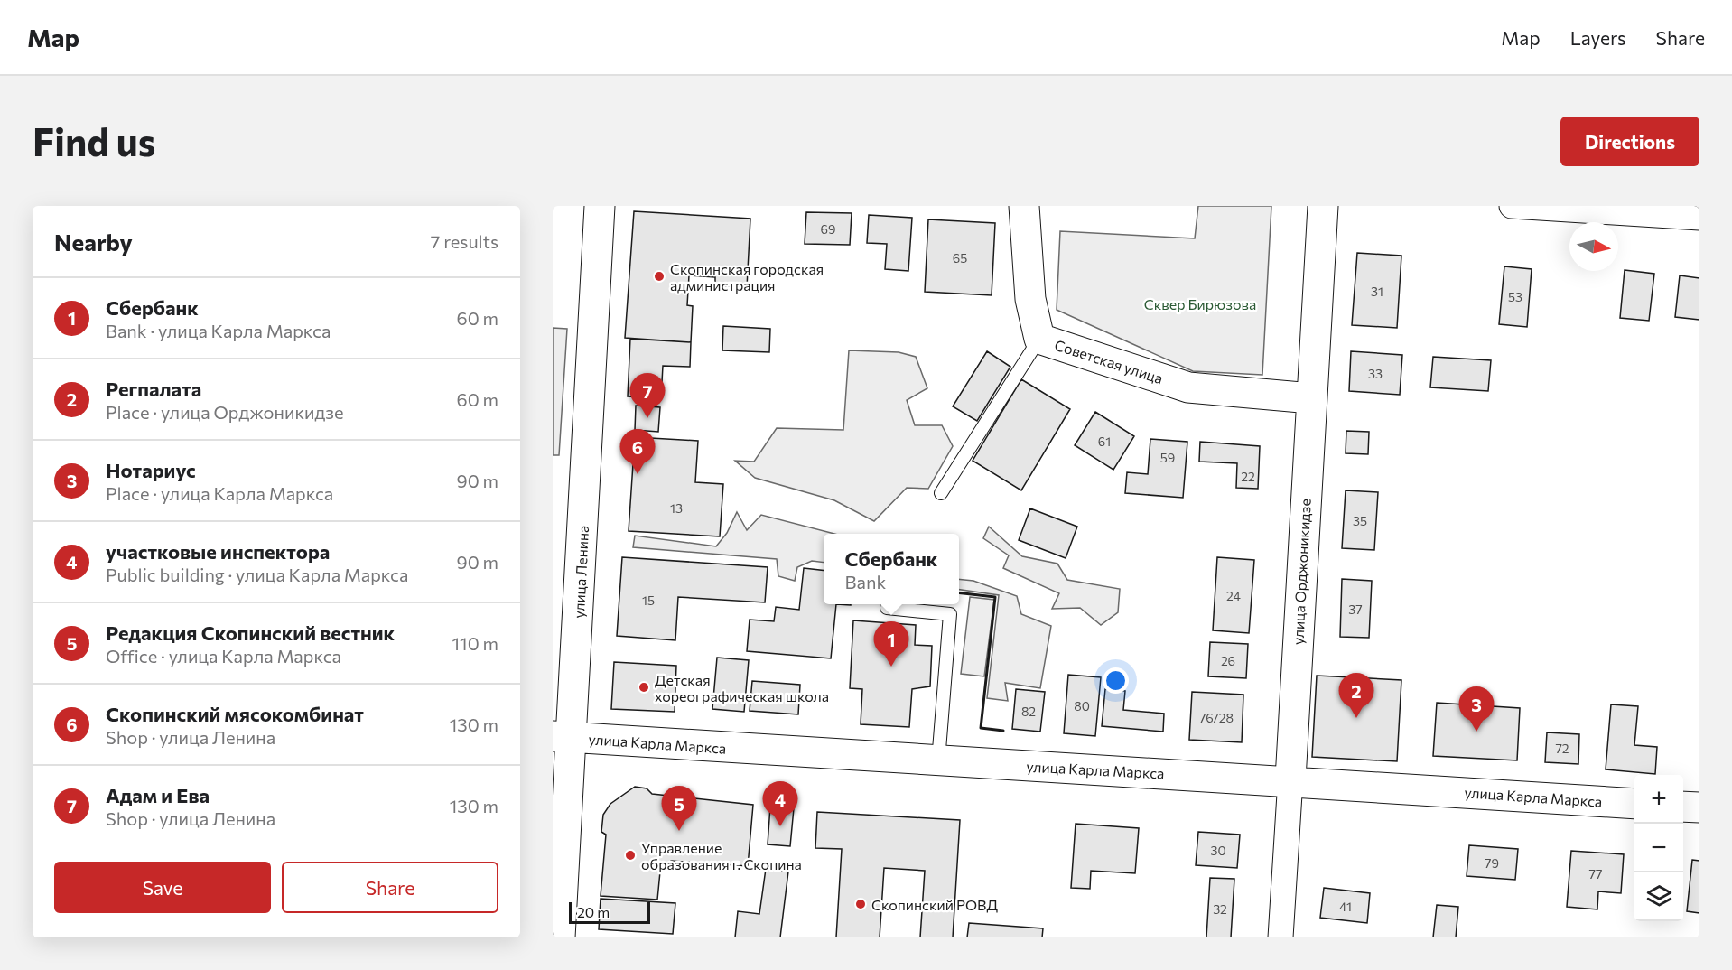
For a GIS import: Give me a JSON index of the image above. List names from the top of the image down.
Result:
{
  "streets": {
    "street": [
      "Советская улица",
      "улица Ленина",
      "улица Орджоникидзе",
      "улица Карла Маркса"
    ]
  },
  "crossings": [
    ["Советская улица", "улица Орджоникидзе"],
    ["улица Ленина", "улица Карла Маркса"],
    ["улица Орджоникидзе", "улица Карла Маркса"]
  ],
  "parks": ["Сквер Бирюзова"],
  "places": [
    "Скопинская городская администрация",
    "Детская хореографическая школа",
    "Управление образования г. Скопина",
    "Скопинский РОВД"
  ],
  "house_numbers": [
    "69",
    "65",
    "31",
    "53",
    "33",
    "61",
    "59",
    "22",
    "13",
    "35",
    "24",
    "15",
    "37",
    "26",
    "80",
    "82",
    "76/28",
    "72",
    "30",
    "79",
    "77",
    "41",
    "32"
  ],
  "scale_bar": "20 m",
  "north": "right",
  "page": {
    "header": "Map",
    "nav": ["Map", "Layers", "Share"],
    "buttons": [
      "Directions",
      ["Save", "Share"]
    ],
    "title": "Find us",
    "heading": ["Nearby", "7 results"],
    "list": [
      {
        "mark": "1",
        "name": "Сбербанк",
        "note": "Bank · улица Карла Маркса",
        "value": "60 m"
      },
      {
        "mark": "2",
        "name": "Регпалата",
        "note": "Place · улица Орджоникидзе",
        "value": "60 m"
      },
      {
        "mark": "3",
        "name": "Нотариус",
        "note": "Place · улица Карла Маркса",
        "value": "90 m"
      },
      {
        "mark": "4",
        "name": "участковые инспектора",
        "note": "Public building · улица Карла Маркса",
        "value": "90 m"
      },
      {
        "mark": "5",
        "name": "Редакция Скопинский вестник",
        "note": "Office · улица Карла Маркса",
        "value": "110 m"
      },
      {
        "mark": "6",
        "name": "Скопинский мясокомбинат",
        "note": "Shop · улица Ленина",
        "value": "130 m"
      },
      {
        "mark": "7",
        "name": "Адам и Ева",
        "note": "Shop · улица Ленина",
        "value": "130 m"
      }
    ],
    "pins": [
      "7",
      "6",
      "1",
      "2",
      "3",
      "4",
      "5"
    ],
    "popup": ["Сбербанк", "Bank"],
    "map_buttons": ["+", "−"],
    "scale": "20 m"
  }
}
